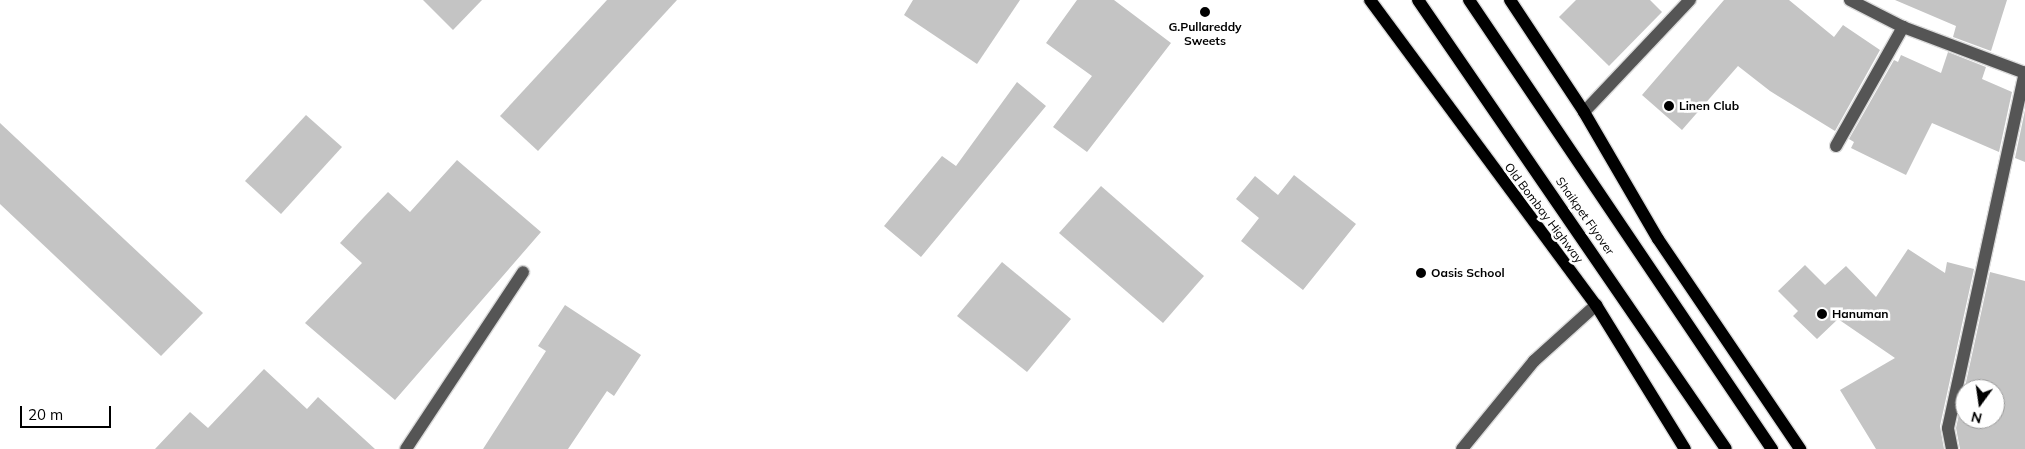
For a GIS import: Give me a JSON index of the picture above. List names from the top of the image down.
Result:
{
  "streets": {
    "main road": ["Old Bombay Highway", "Shaikpet Flyover"]
  },
  "places": [
    "G.Pullareddy Sweets",
    "Linen Club",
    "Oasis School",
    "Hanuman"
  ],
  "scale_bar": "20 m",
  "north": "bottom"
}
